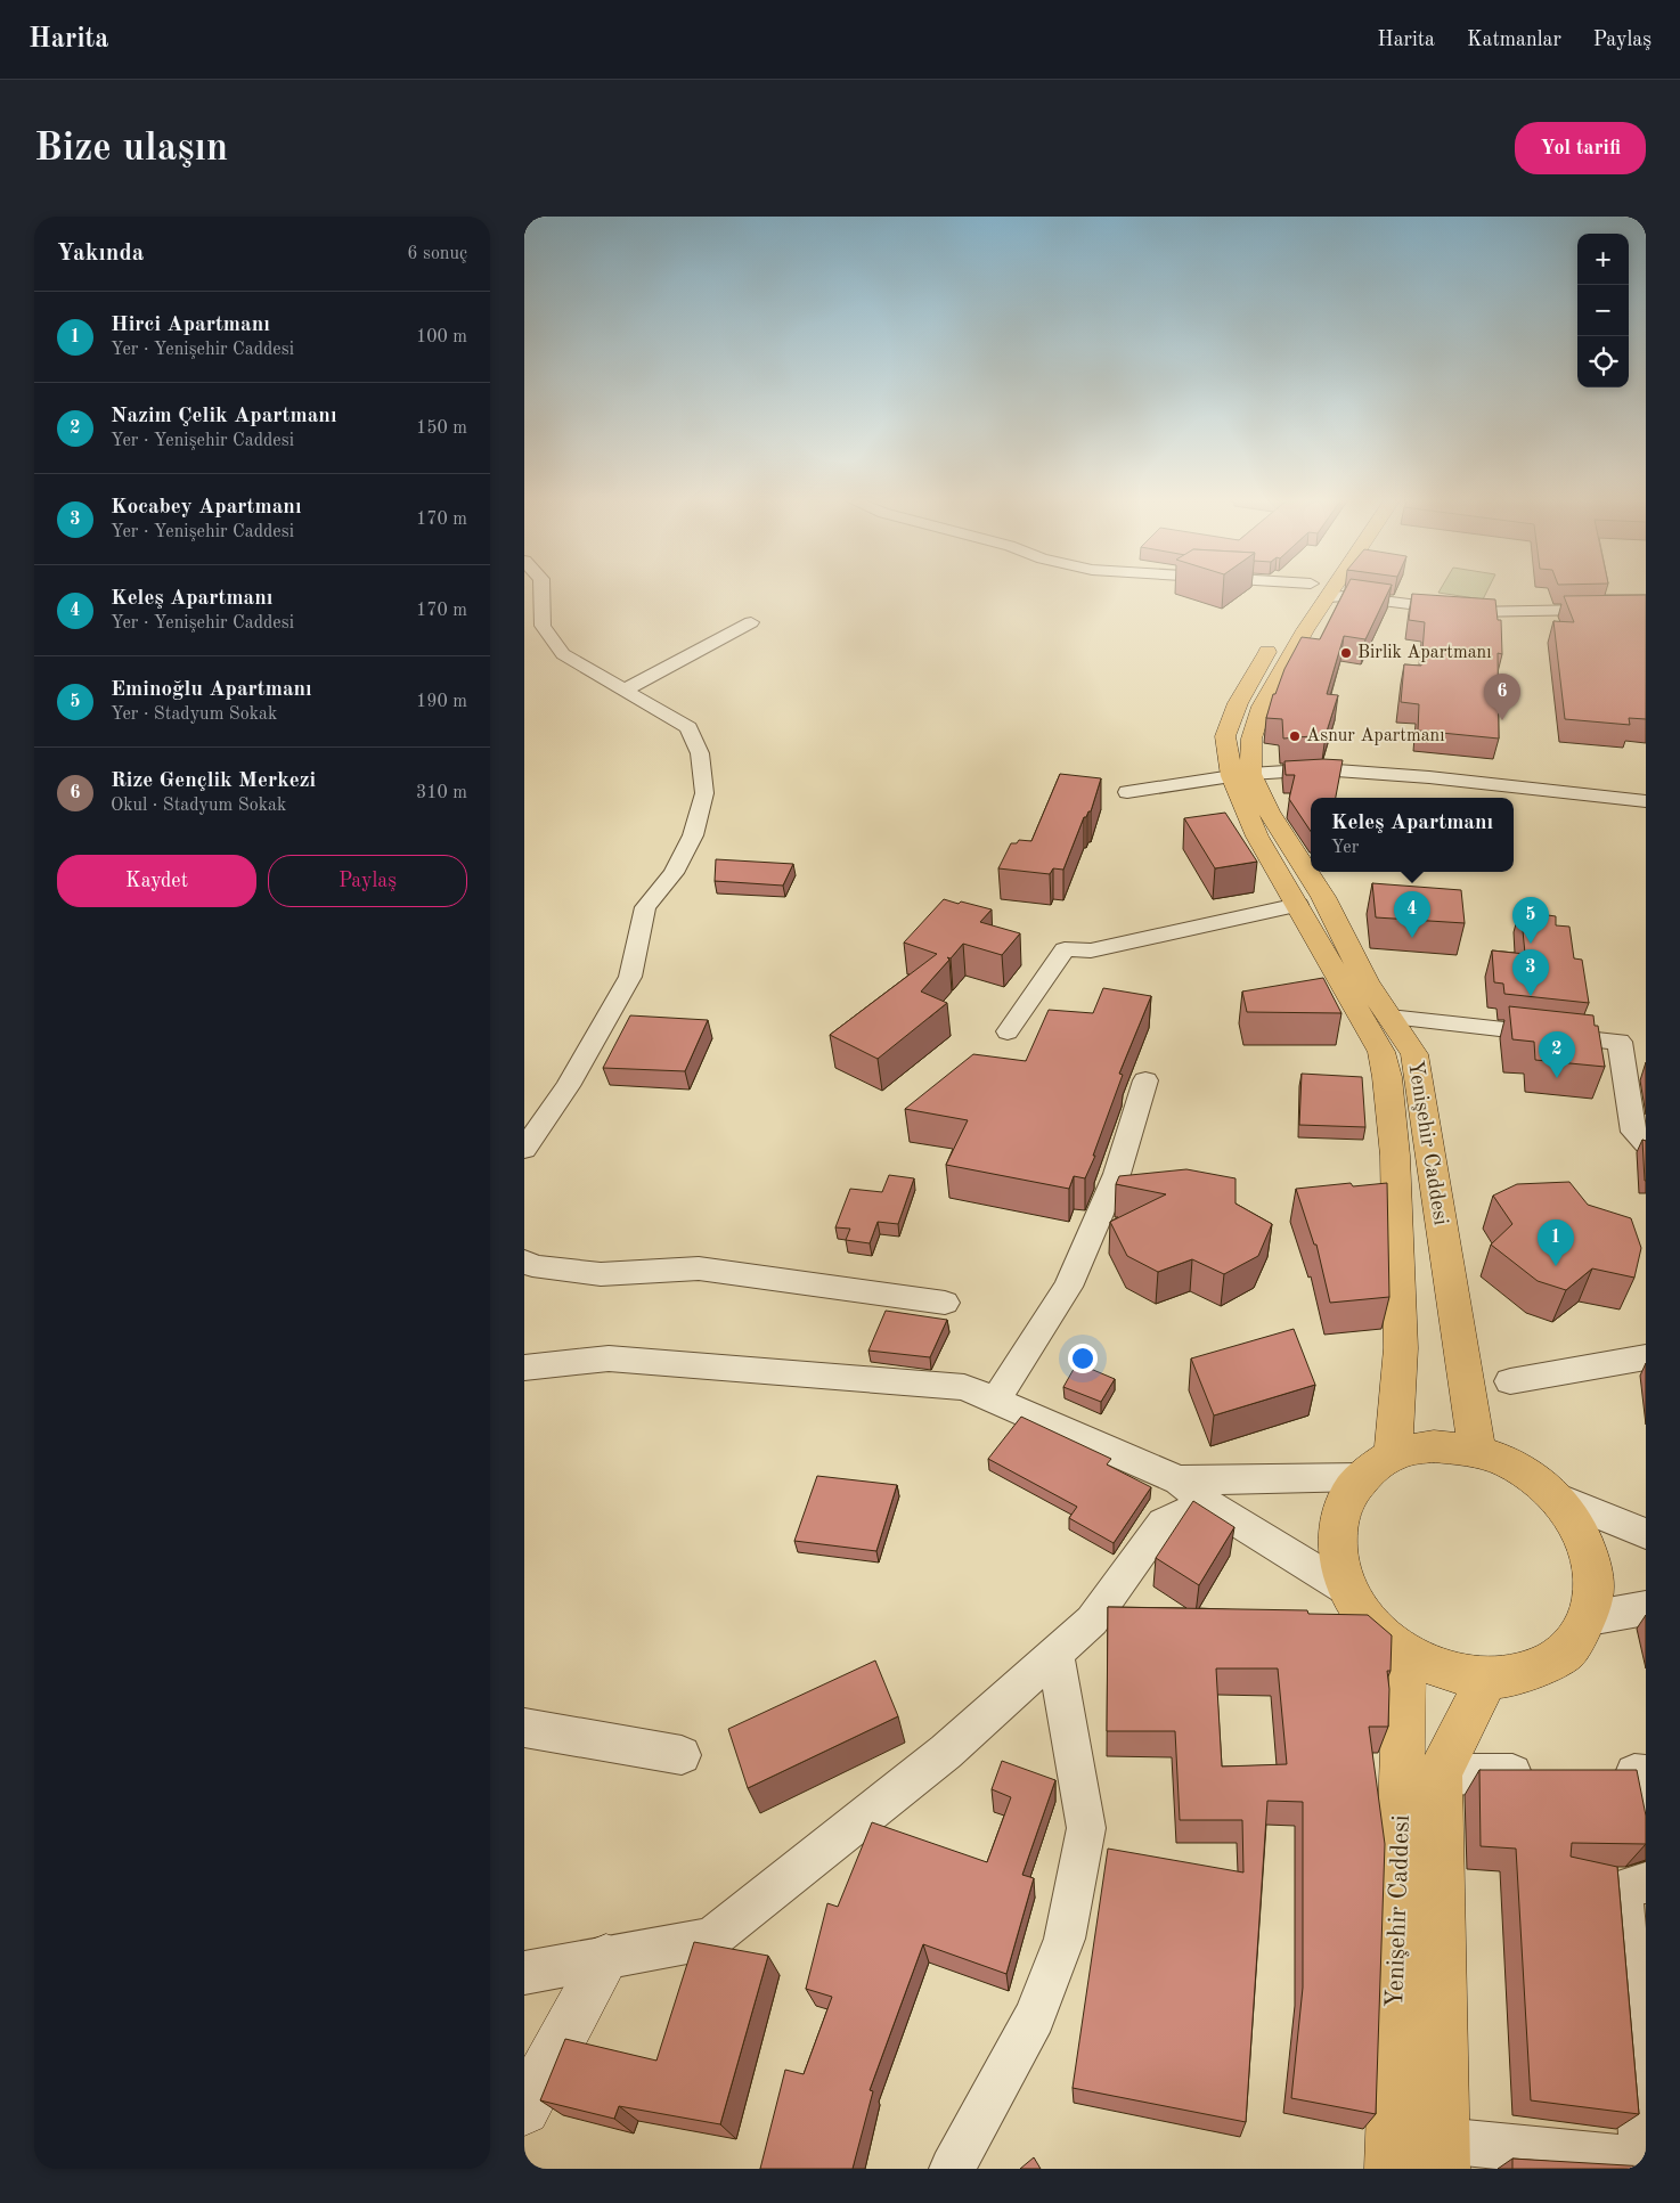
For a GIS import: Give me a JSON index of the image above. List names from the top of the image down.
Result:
{
  "streets": {
    "main road": ["Yenişehir Caddesi"]
  },
  "places": ["Birlik Apartmanı", "Asnur Apartmanı"],
  "page": {
    "header": "Harita",
    "nav": ["Harita", "Katmanlar", "Paylaş"],
    "buttons": [
      "Yol tarifi",
      ["Kaydet", "Paylaş"]
    ],
    "title": "Bize ulaşın",
    "heading": ["Yakında", "6 sonuç"],
    "map_buttons": ["+", "−"],
    "list": [
      {
        "mark": "1",
        "name": "Hirci Apartmanı",
        "note": "Yer · Yenişehir Caddesi",
        "value": "100 m"
      },
      {
        "mark": "2",
        "name": "Nazim Çelik Apartmanı",
        "note": "Yer · Yenişehir Caddesi",
        "value": "150 m"
      },
      {
        "mark": "3",
        "name": "Kocabey Apartmanı",
        "note": "Yer · Yenişehir Caddesi",
        "value": "170 m"
      },
      {
        "mark": "4",
        "name": "Keleş Apartmanı",
        "note": "Yer · Yenişehir Caddesi",
        "value": "170 m"
      },
      {
        "mark": "5",
        "name": "Eminoğlu Apartmanı",
        "note": "Yer · Stadyum Sokak",
        "value": "190 m"
      },
      {
        "mark": "6",
        "name": "Rize Gençlik Merkezi",
        "note": "Okul · Stadyum Sokak",
        "value": "310 m"
      }
    ],
    "pins": [
      "6",
      "4",
      "5",
      "3",
      "2",
      "1"
    ],
    "popup": ["Keleş Apartmanı", "Yer"]
  }
}
